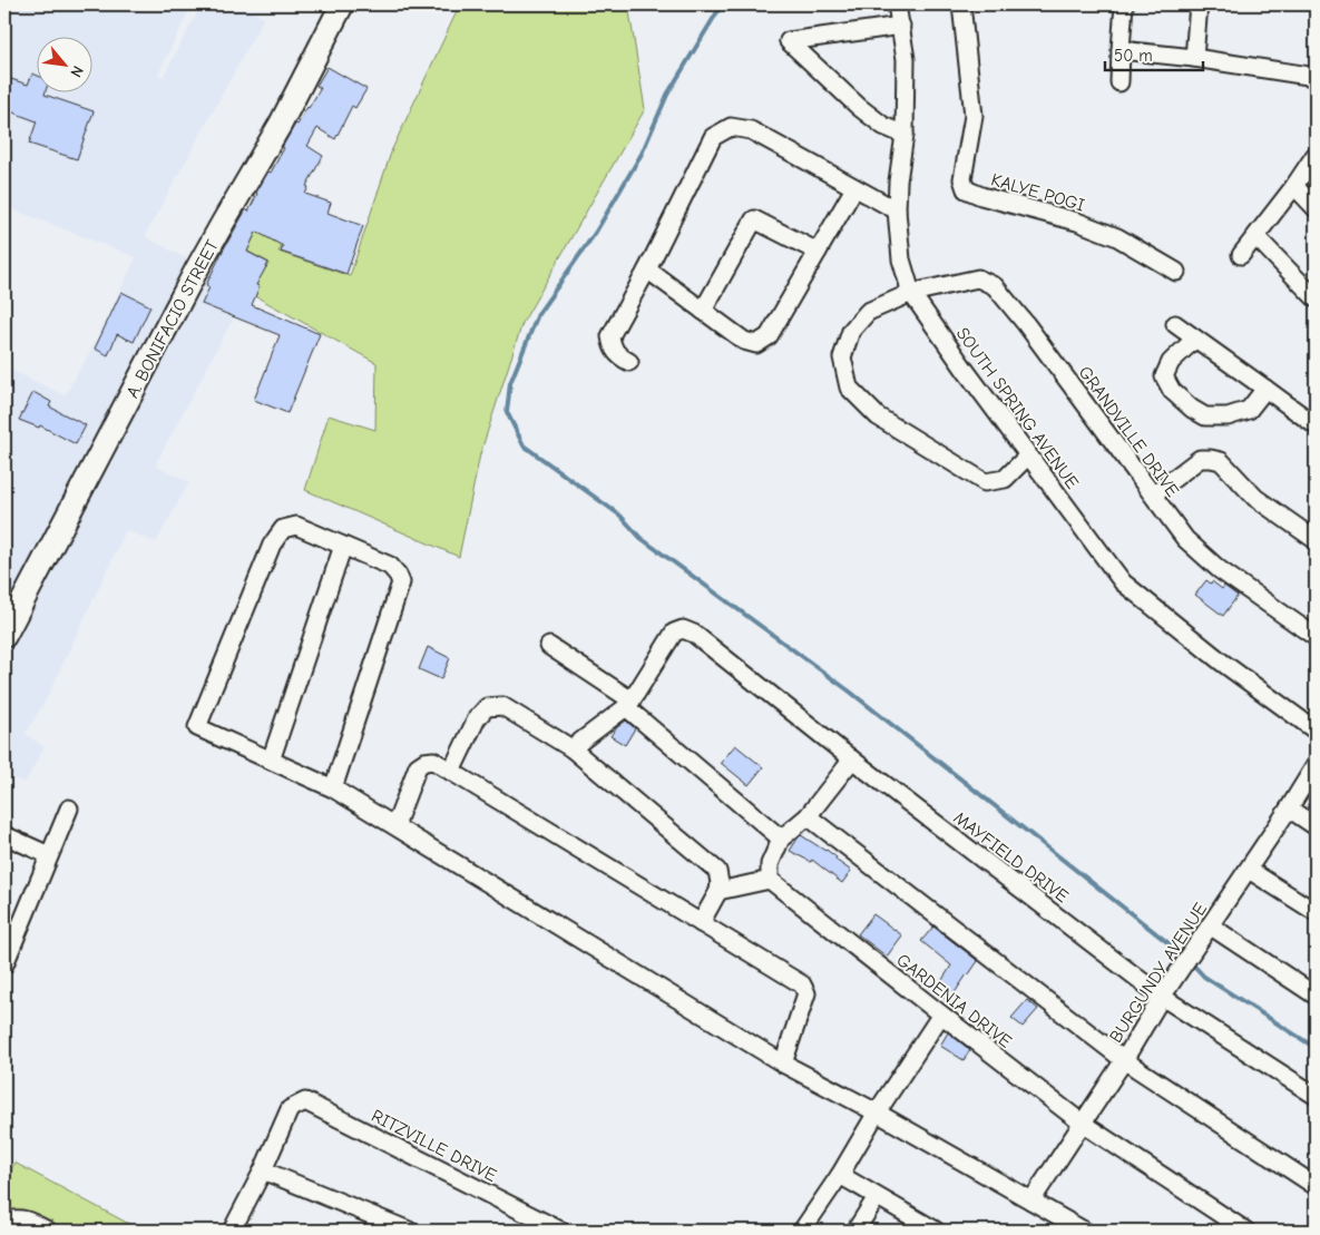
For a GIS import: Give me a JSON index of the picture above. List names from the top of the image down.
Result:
{
  "streets": {
    "main road": ["A. BONIFACIO STREET"],
    "street": [
      "KALYE POGI",
      "SOUTH SPRING AVENUE",
      "GRANDVILLE DRIVE",
      "MAYFIELD DRIVE",
      "BURGUNDY AVENUE",
      "GARDENIA DRIVE",
      "RITZVILLE DRIVE"
    ]
  },
  "crossings": [
    ["SOUTH SPRING AVENUE", "GRANDVILLE DRIVE"],
    ["MAYFIELD DRIVE", "BURGUNDY AVENUE"],
    ["BURGUNDY AVENUE", "GARDENIA DRIVE"]
  ],
  "scale_bar": "50 m",
  "north": "bottom right"
}
